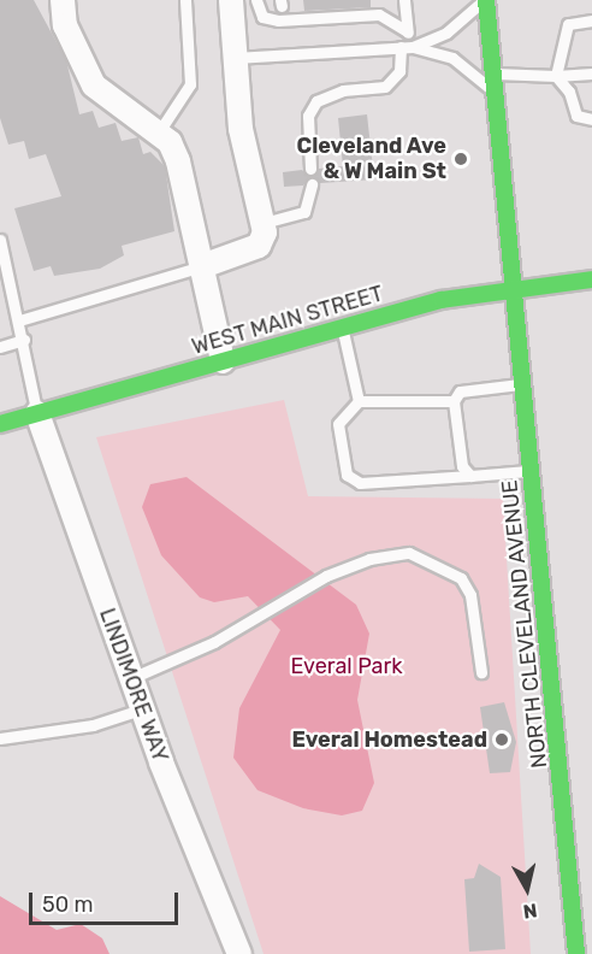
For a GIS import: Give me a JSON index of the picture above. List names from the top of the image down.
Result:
{
  "streets": {
    "main road": ["WEST MAIN STREET", "NORTH CLEVELAND AVENUE"],
    "street": ["LINDIMORE WAY"]
  },
  "crossings": [
    ["WEST MAIN STREET", "NORTH CLEVELAND AVENUE"],
    ["WEST MAIN STREET", "LINDIMORE WAY"]
  ],
  "parks": ["Everal Park"],
  "places": ["Cleveland Ave & W Main St", "Everal Homestead"],
  "scale_bar": "50 m",
  "north": "bottom"
}
